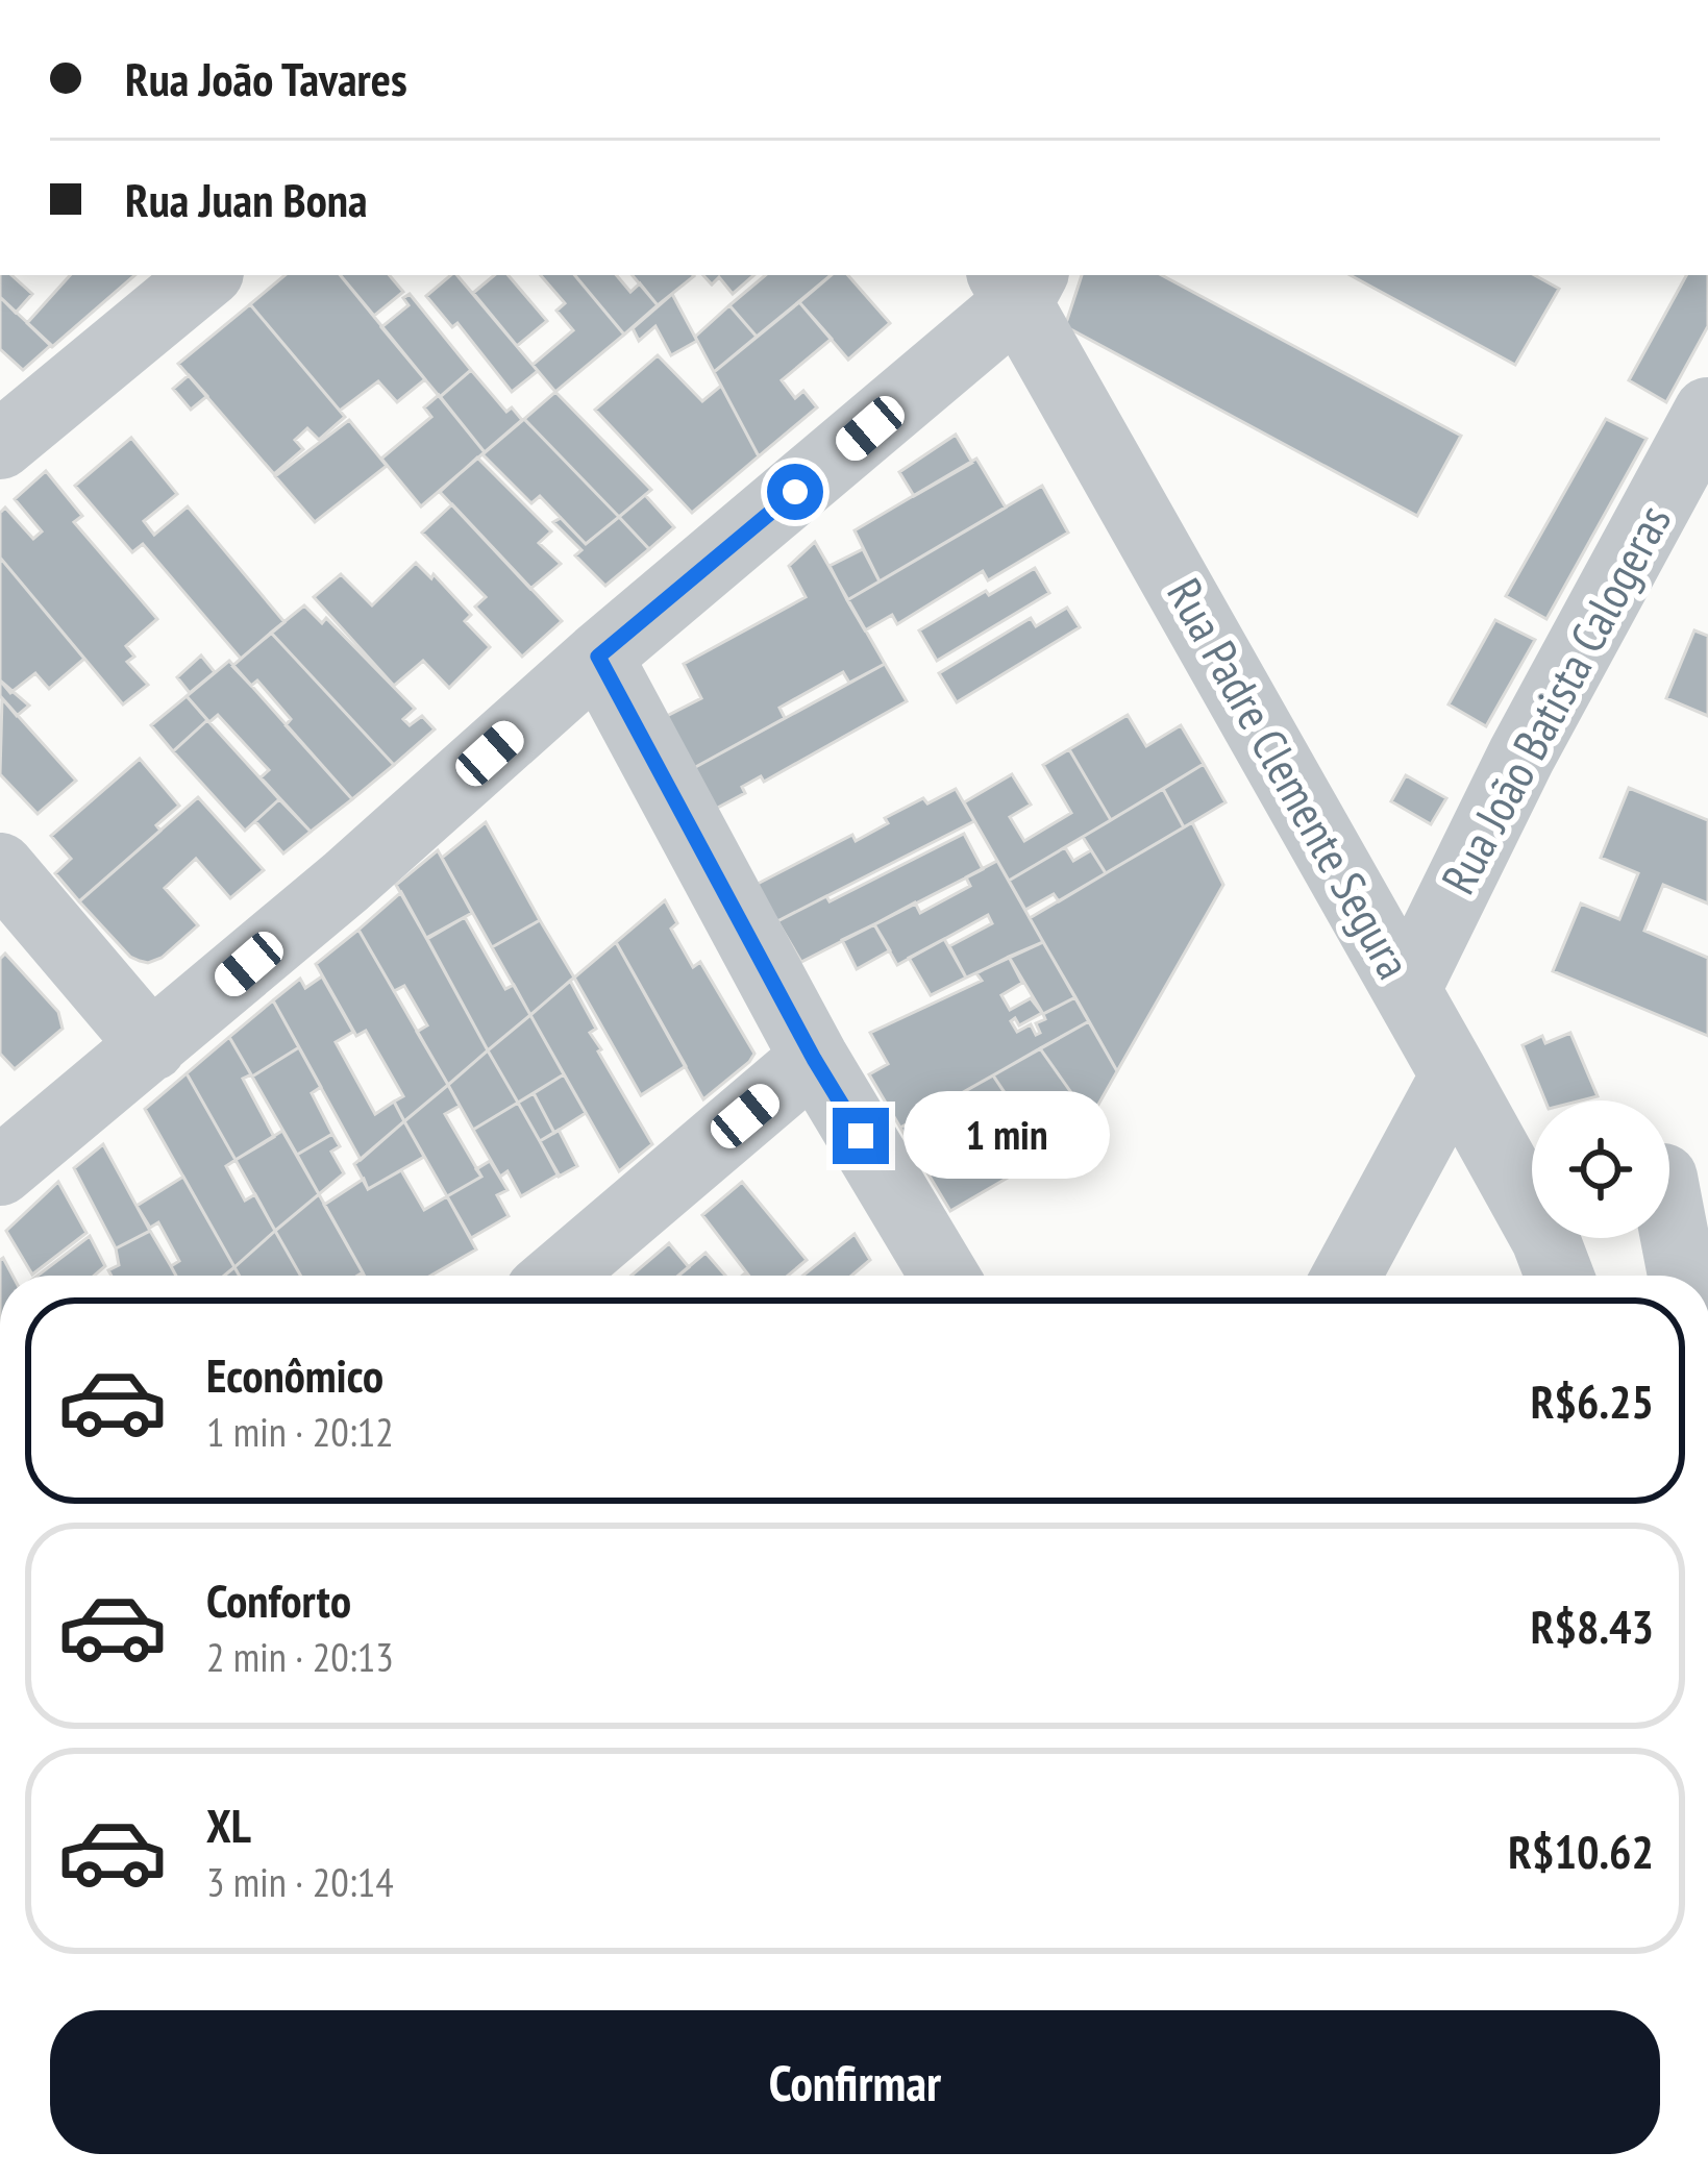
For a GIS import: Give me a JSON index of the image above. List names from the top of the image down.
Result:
{
  "streets": {
    "street": ["Rua João Batista Calogeras", "Rua Padre Clemente Segura"]
  },
  "crossings": [
    ["Rua João Batista Calogeras", "Rua Padre Clemente Segura"]
  ],
  "page": {
    "banner": ["Rua João Tavares", "Rua Juan Bona"],
    "bubble": "1 min",
    "list": [
      {
        "name": "Econômico",
        "note": "1 min · 20:12",
        "value": "R$6.25"
      },
      {
        "name": "Conforto",
        "note": "2 min · 20:13",
        "value": "R$8.43"
      },
      {
        "name": "XL",
        "note": "3 min · 20:14",
        "value": "R$10.62"
      }
    ],
    "buttons": "Confirmar"
  }
}
